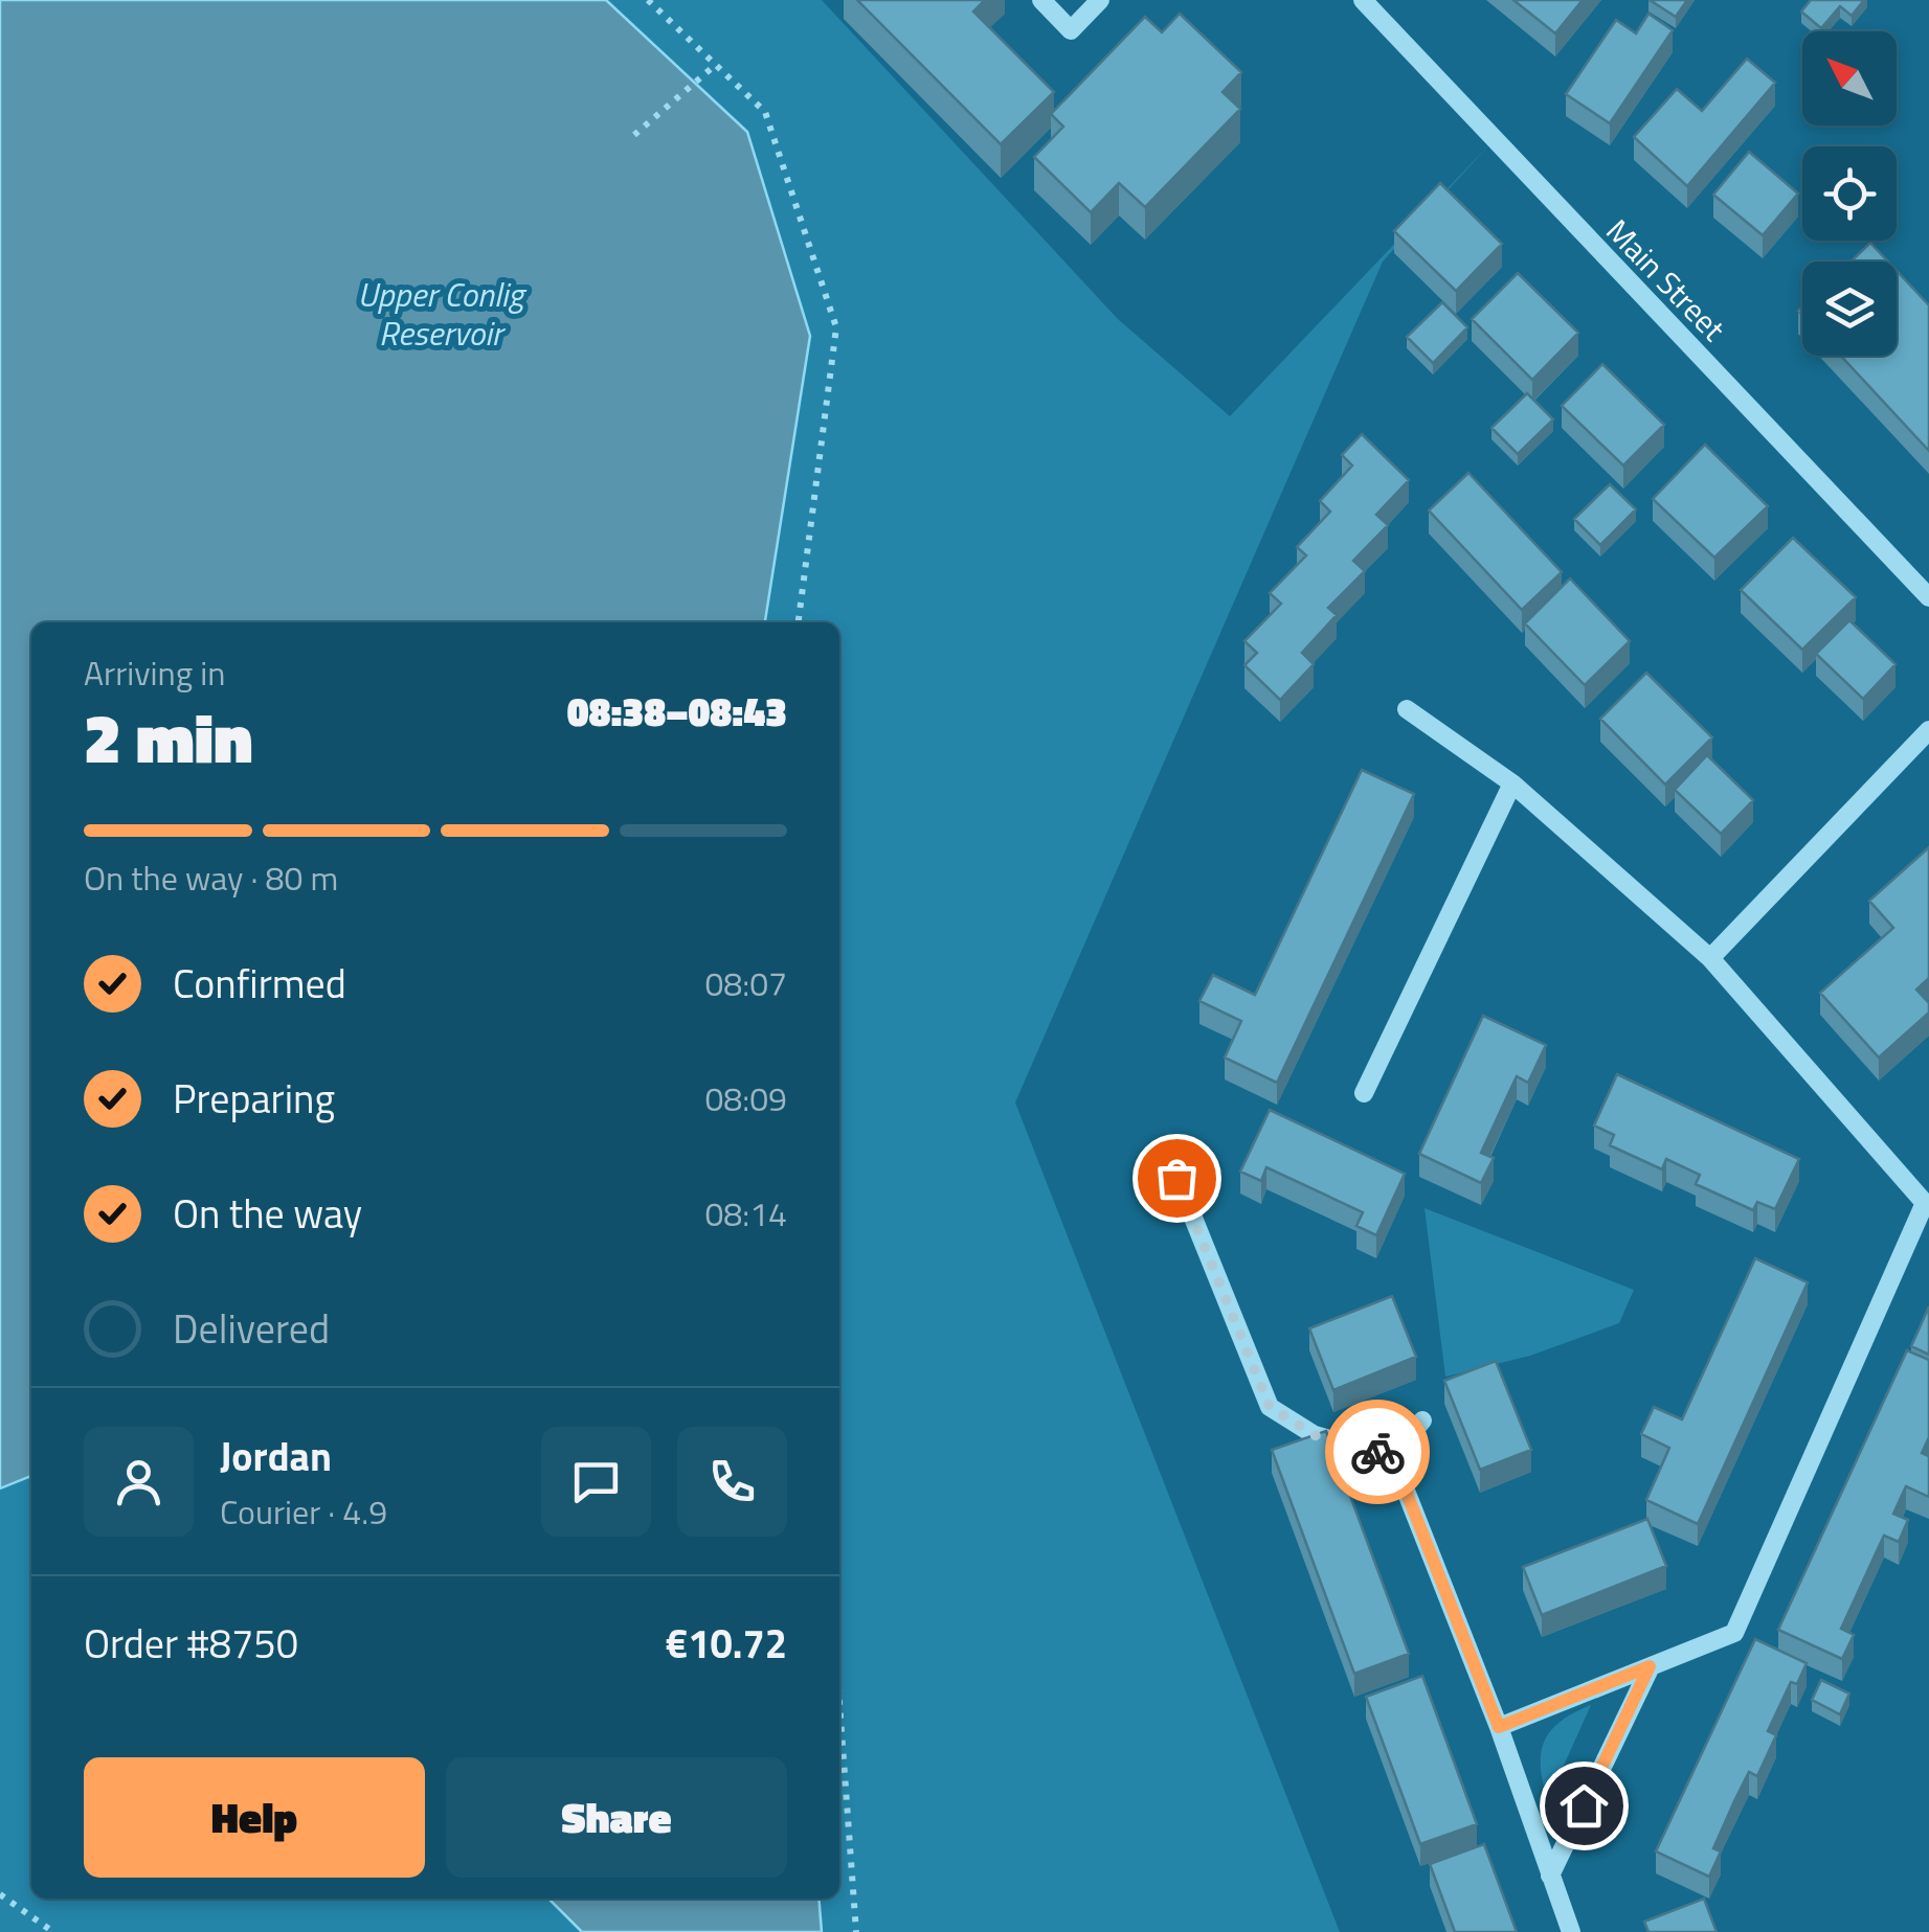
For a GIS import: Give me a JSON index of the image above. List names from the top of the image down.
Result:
{
  "streets": {
    "street": ["Main Street"]
  },
  "water": ["Upper Conlig Reservoir"],
  "north": "top left",
  "page": {
    "heading": ["2 min", "Arriving in", "08:38–08:43"],
    "panel": [
      "Jordan",
      "Courier · 4.9",
      "Order #8750",
      "€10.72"
    ],
    "bar": "On the way · 80 m",
    "list": [
      ["Confirmed", "08:07"],
      ["Preparing", "08:09"],
      ["On the way", "08:14"],
      "Delivered"
    ],
    "buttons": ["Help", "Share"]
  }
}
